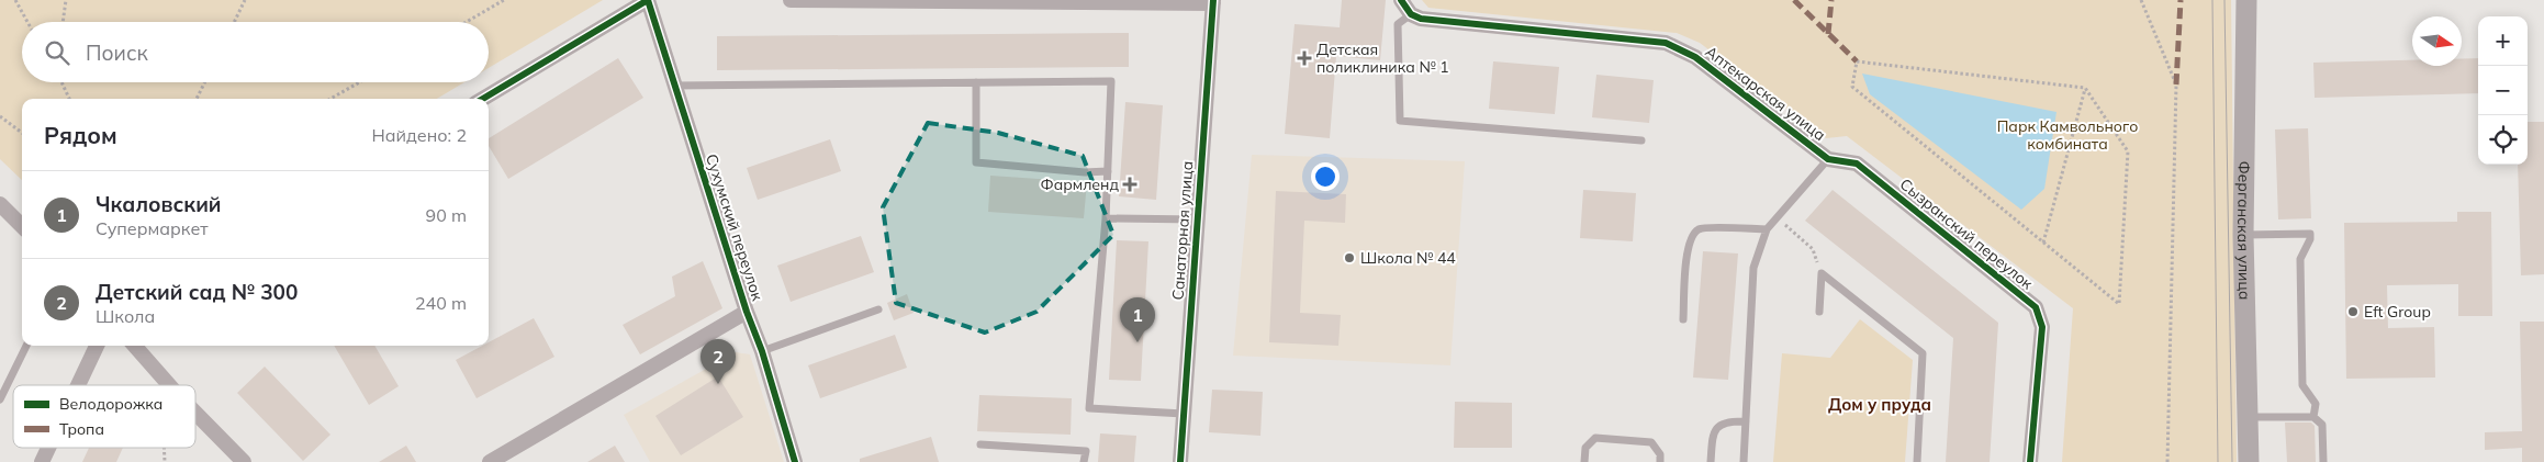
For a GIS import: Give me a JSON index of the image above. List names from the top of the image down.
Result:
{
  "streets": {
    "street": [
      "Аптекарская улица",
      "Сухумский переулок",
      "Санаторная улица",
      "Ферганская улица",
      "Сызранский переулок"
    ]
  },
  "crossings": [
    ["Аптекарская улица", "Сызранский переулок"]
  ],
  "districts": ["Дом у пруда"],
  "parks": ["Парк Камвольного комбината"],
  "places": {
    "health": ["Детская поликлиника № 1", "Фармленд"],
    "other": ["Школа № 44", "Eft Group"]
  },
  "legend": ["Велодорожка", "Тропа"],
  "north": "right",
  "page": {
    "map_buttons": ["+", "−"],
    "search": "Поиск",
    "heading": ["Рядом", "Найдено: 2"],
    "list": [
      {
        "mark": "1",
        "name": "Чкаловский",
        "note": "Супермаркет",
        "value": "90 m"
      },
      {
        "mark": "2",
        "name": "Детский сад № 300",
        "note": "Школа",
        "value": "240 m"
      }
    ],
    "pins": ["1", "2"]
  }
}
